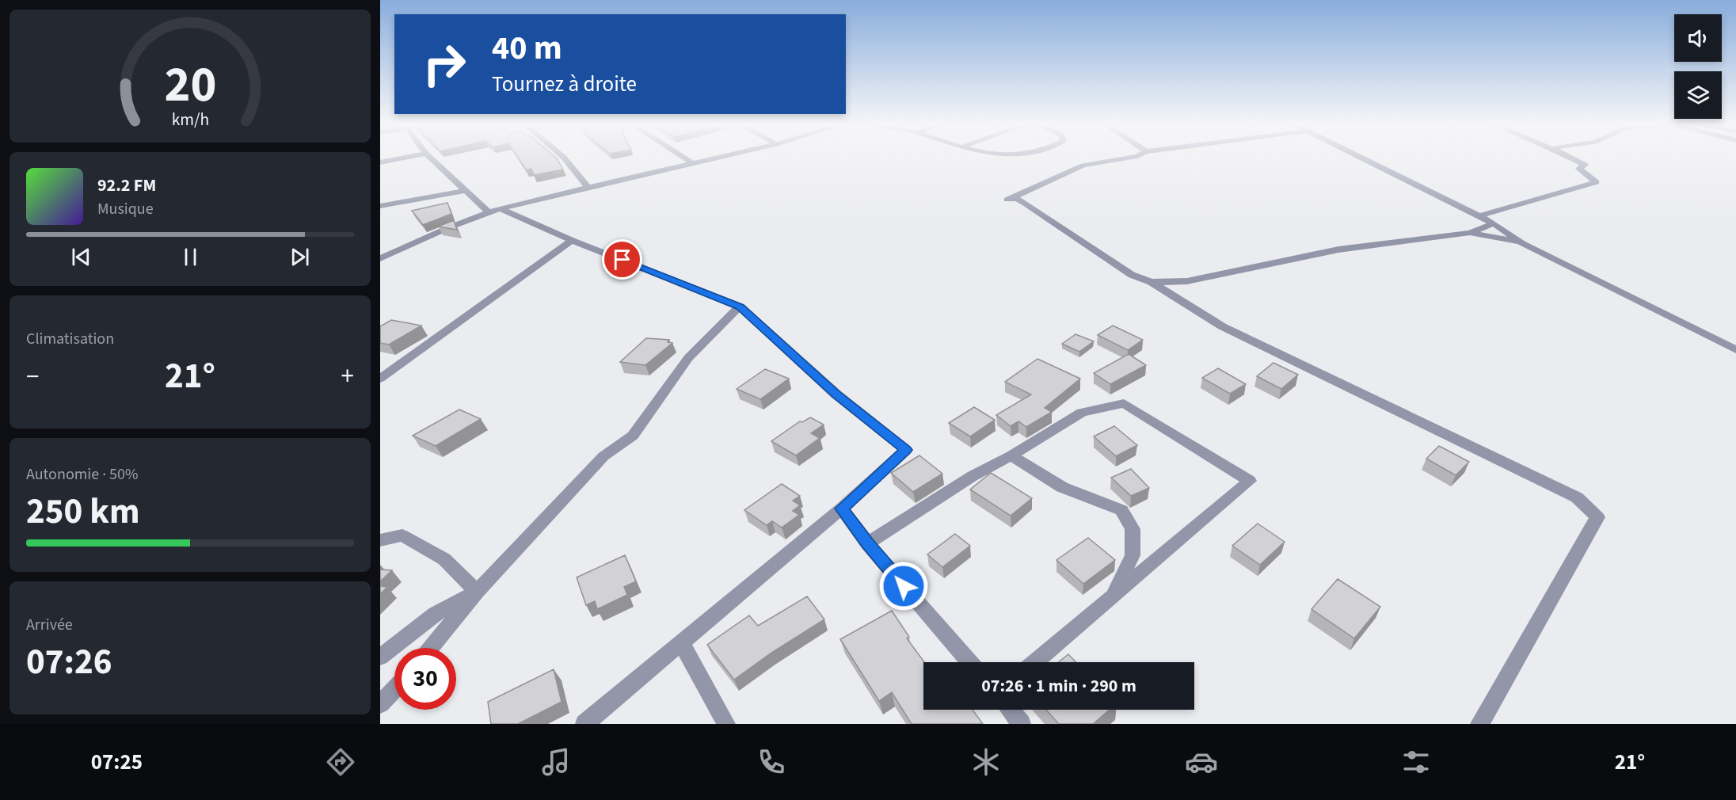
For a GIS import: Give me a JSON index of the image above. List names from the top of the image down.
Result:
{
  "page": {
    "turn": ["40 m", "Tournez à droite"],
    "song": ["92.2 FM", "Musique"],
    "tile": [
      "Climatisation",
      ["Autonomie · 50%", "250 km"],
      ["Arrivée", "07:26"]
    ],
    "heat": ["−", "21°", "+"],
    "limit": "30",
    "trip": "07:26 · 1 min · 290 m",
    "tabs": ["07:25", "21°"],
    "gauge": ["20", "km/h"]
  }
}
